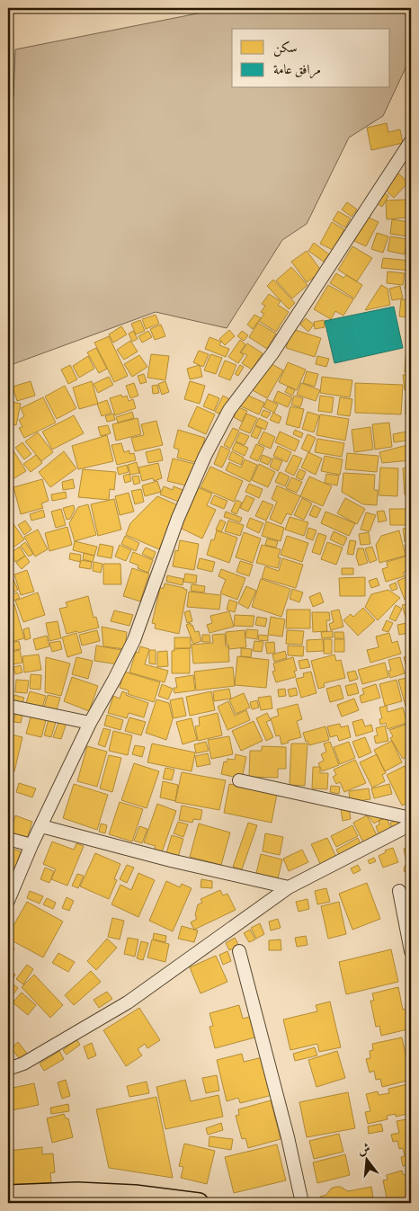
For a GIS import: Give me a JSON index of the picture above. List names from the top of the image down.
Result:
{
  "legend": ["سكن", "مرافق عامة"],
  "north": "top"
}
